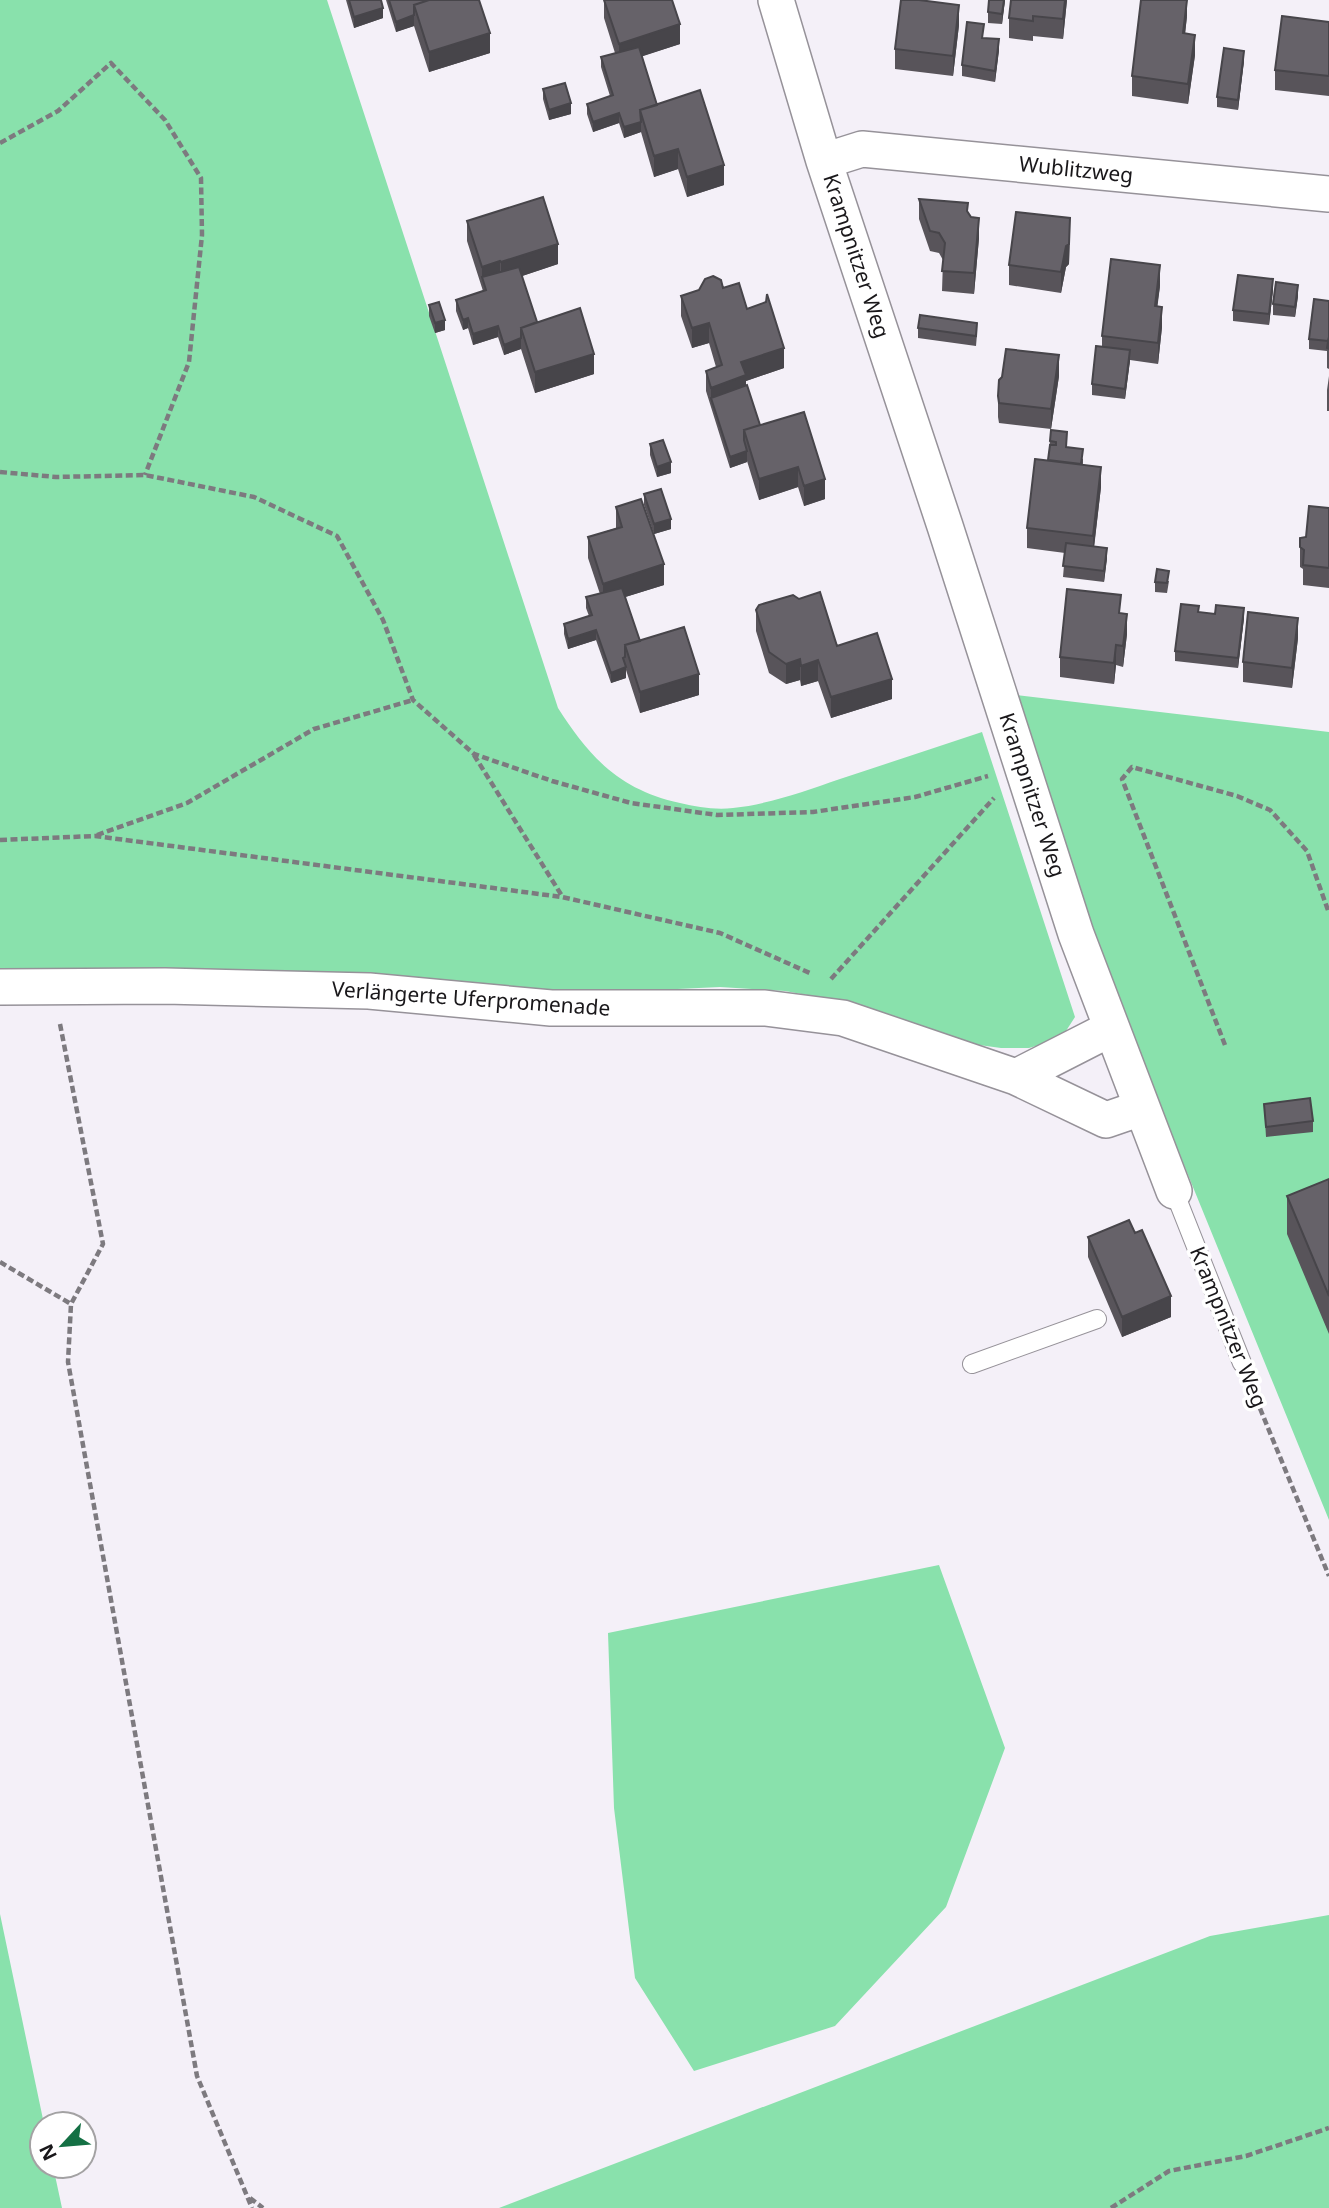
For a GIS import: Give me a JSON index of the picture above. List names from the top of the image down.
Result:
{
  "streets": {
    "street": ["Wublitzweg", "Krampnitzer Weg", "Verlängerte Uferpromenade"]
  },
  "crossings": [
    ["Wublitzweg", "Krampnitzer Weg"],
    ["Krampnitzer Weg", "Verlängerte Uferpromenade"]
  ],
  "north": "bottom left"
}
